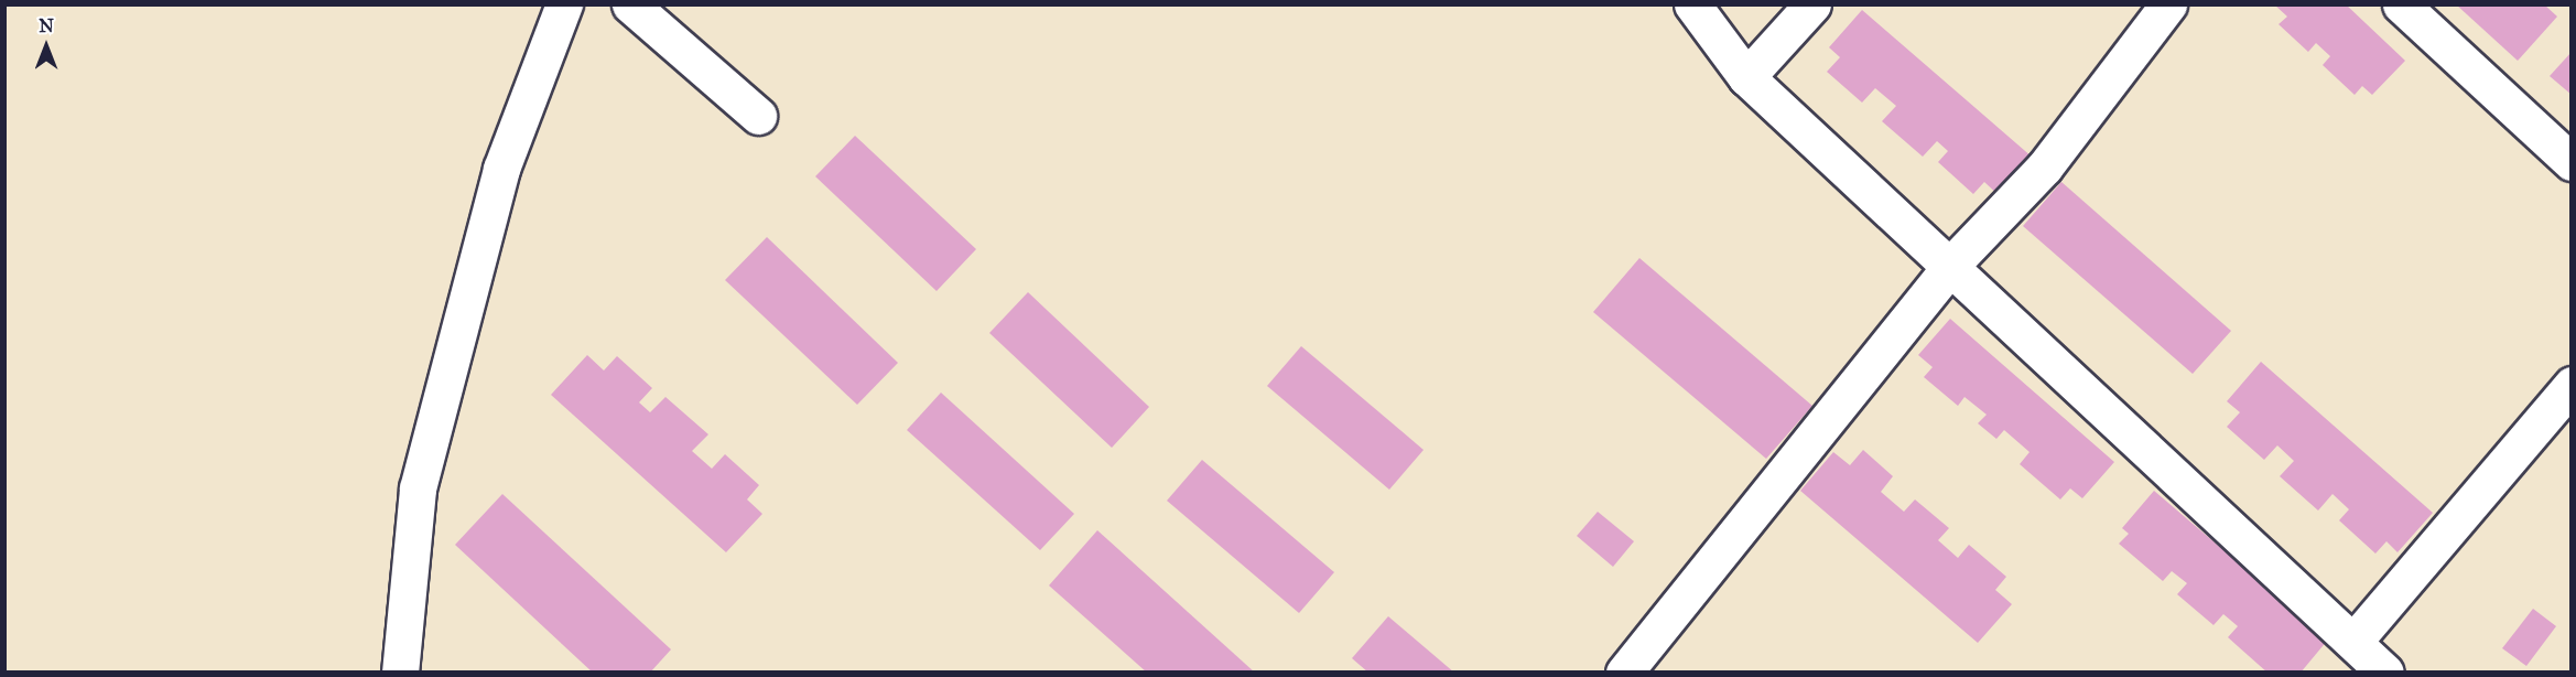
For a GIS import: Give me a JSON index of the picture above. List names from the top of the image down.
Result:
{
  "north": "top"
}
